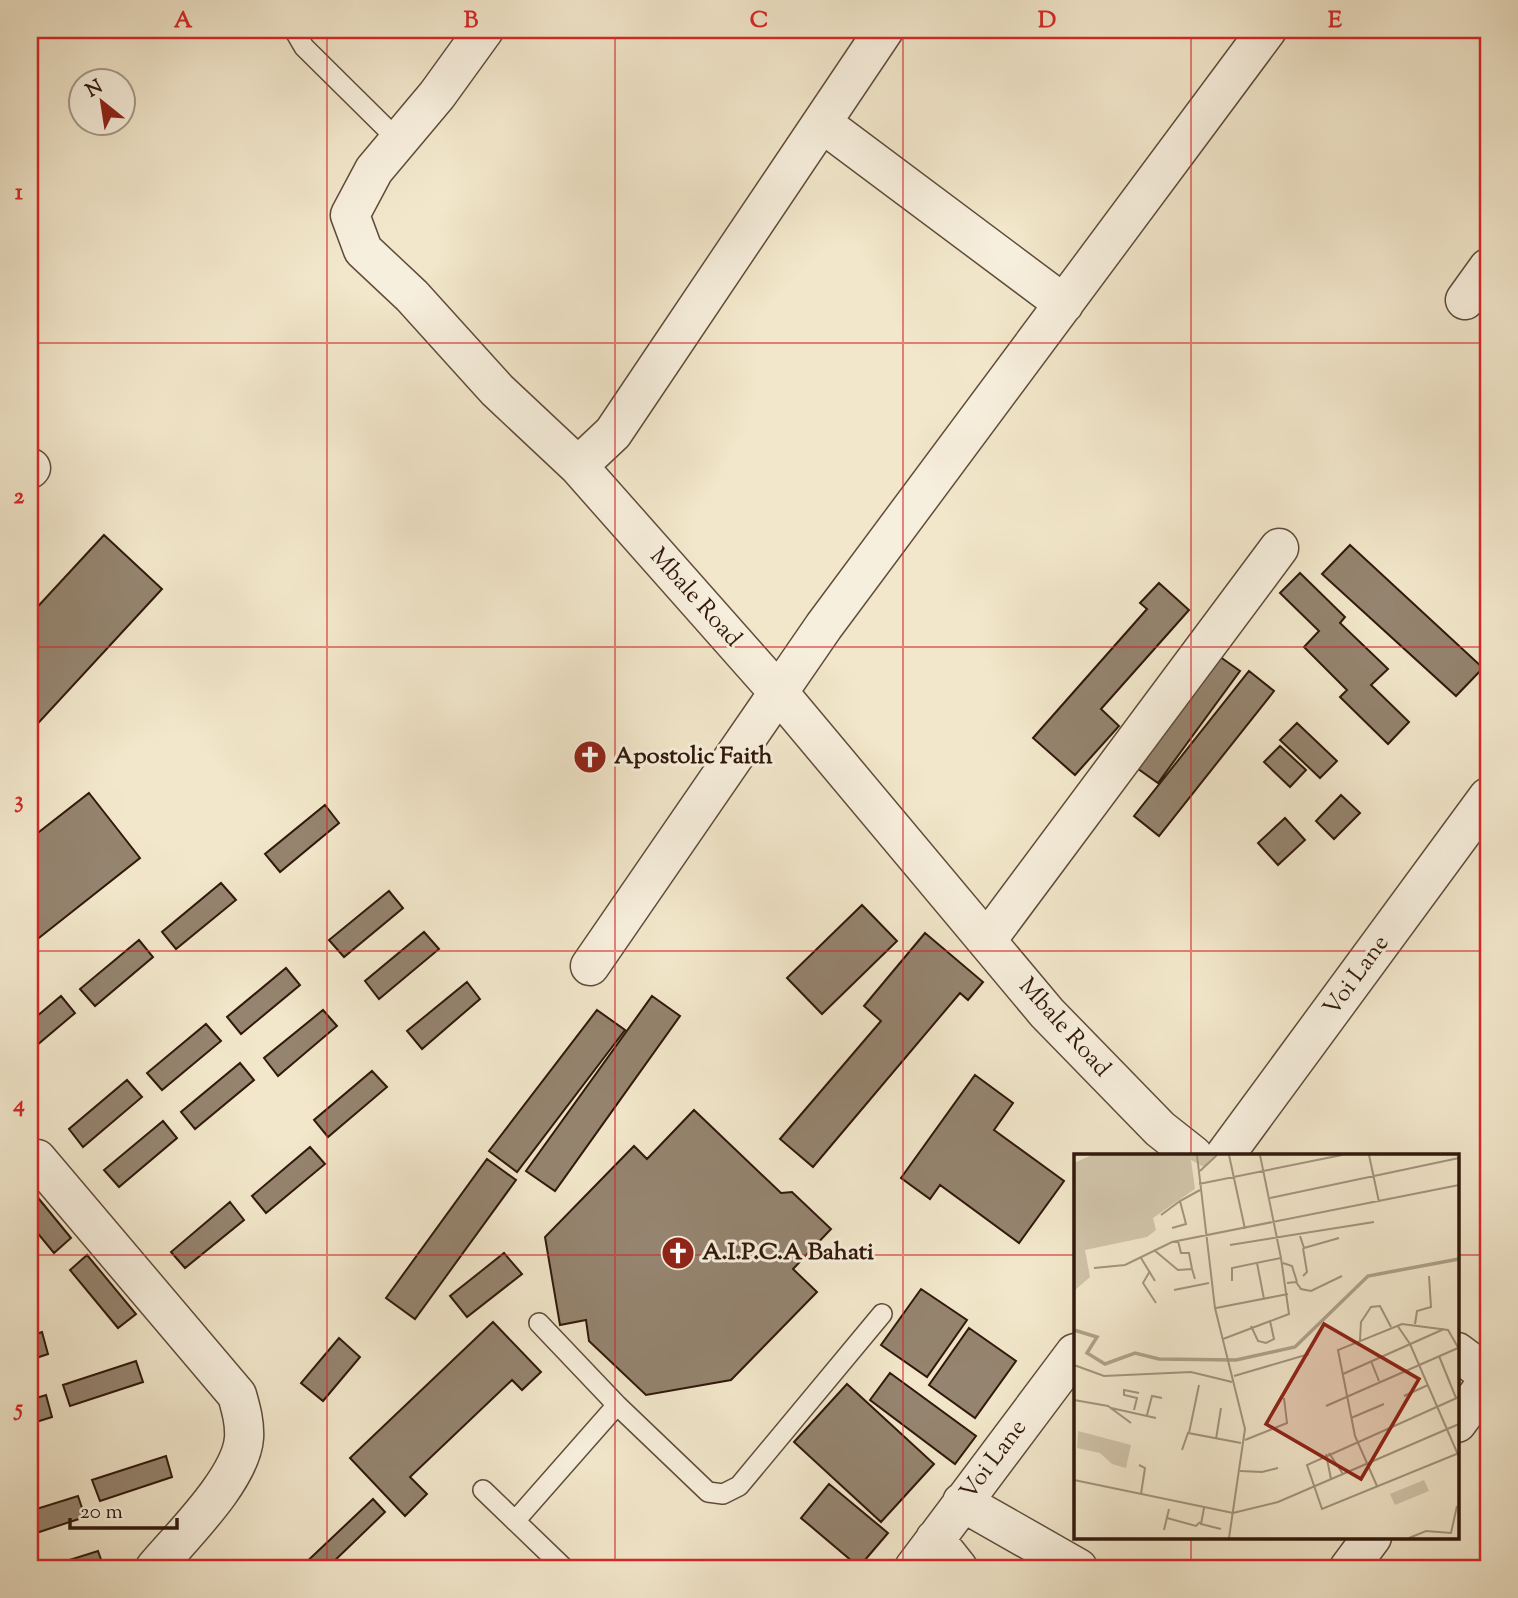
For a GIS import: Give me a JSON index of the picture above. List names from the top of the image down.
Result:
{
  "streets": {
    "street": ["Mbale Road", "Voi Lane"]
  },
  "places": {
    "church": ["Apostolic Faith", "A.I.P.C.A Bahati"]
  },
  "scale_bar": "20 m",
  "north": "top left",
  "grid": {
    "columns": [
      "A",
      "B",
      "C",
      "D",
      "E"
    ],
    "rows": [
      "1",
      "2",
      "3",
      "4",
      "5"
    ]
  }
}
